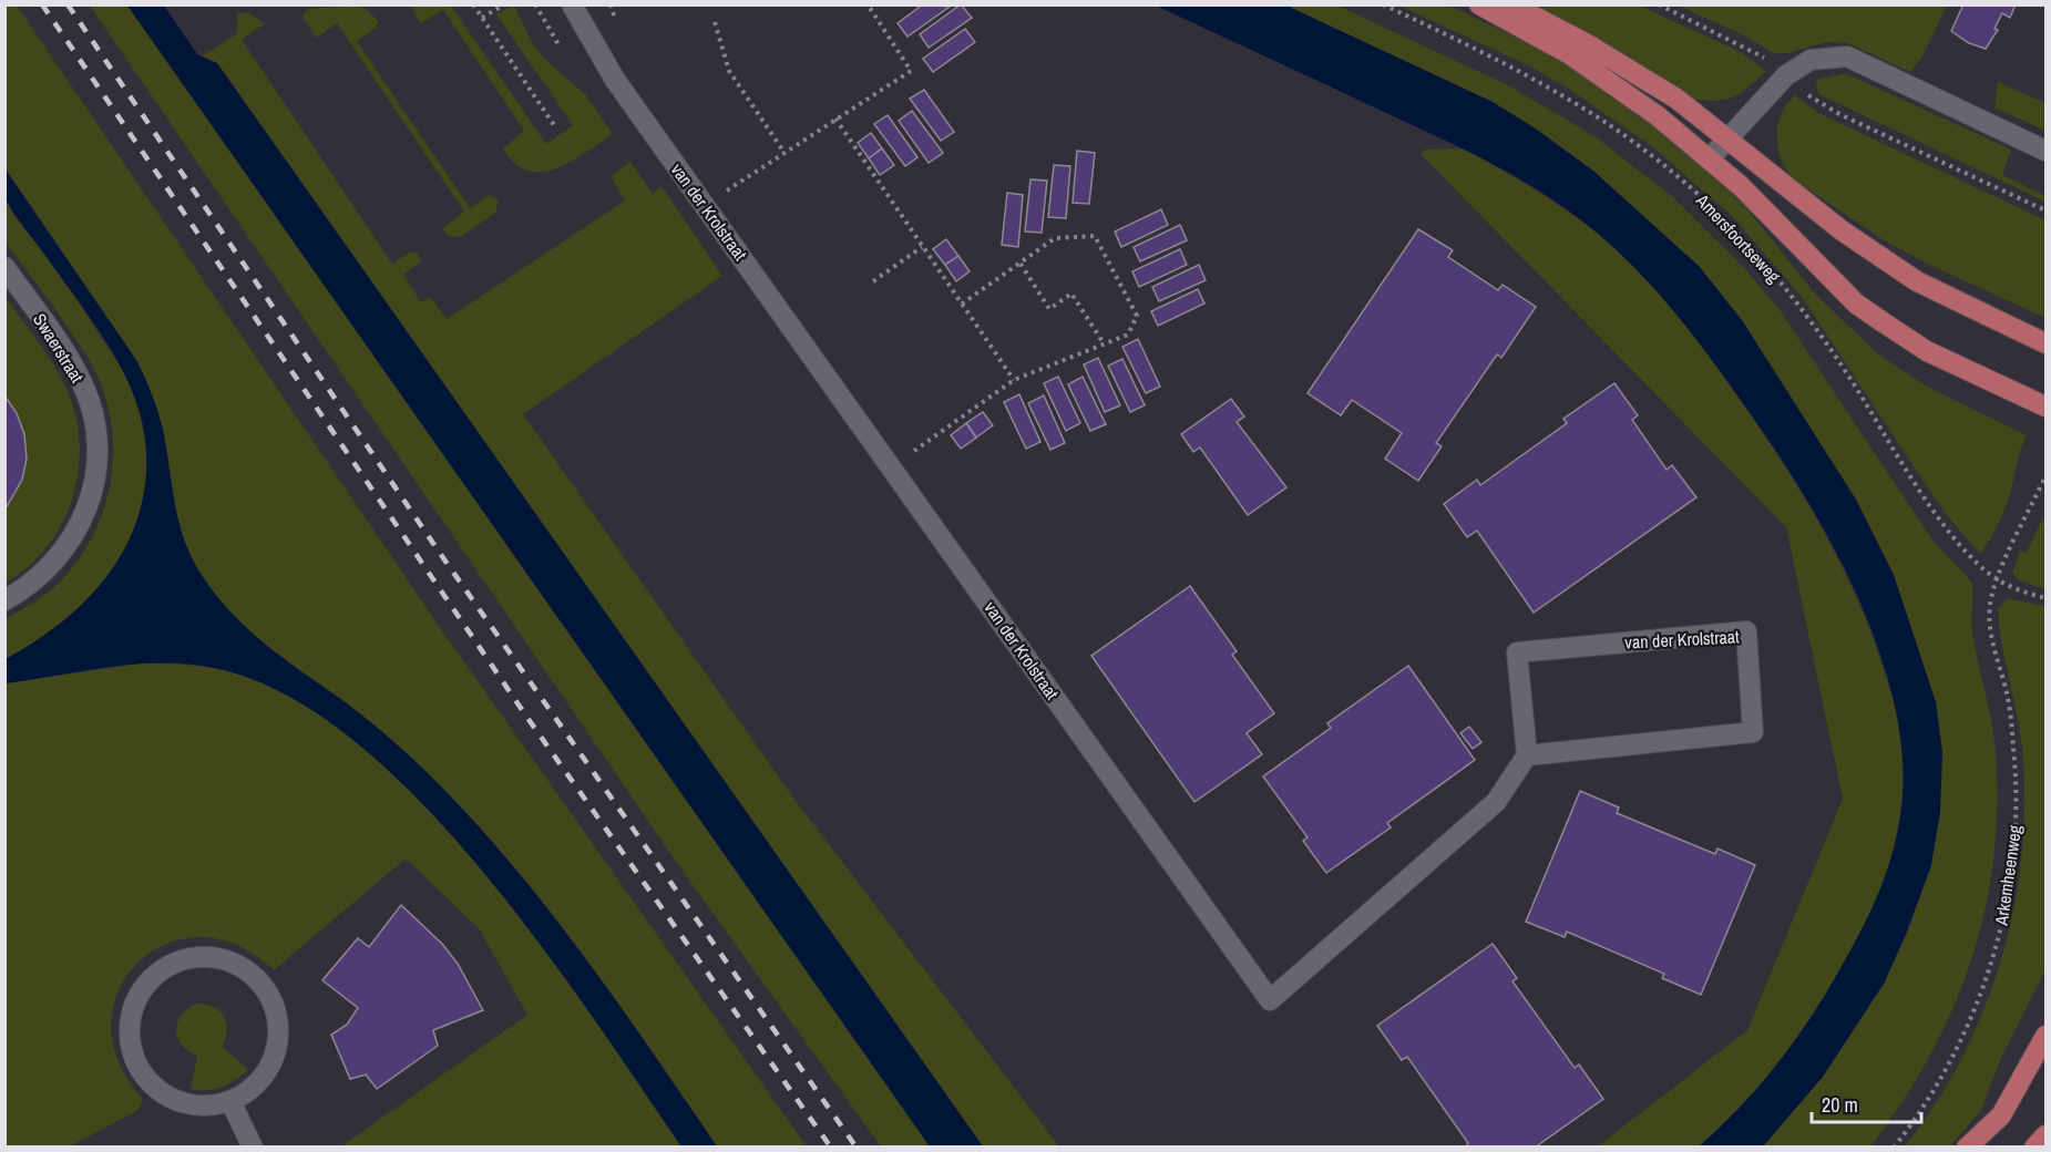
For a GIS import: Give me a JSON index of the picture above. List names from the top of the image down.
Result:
{
  "streets": {
    "main road": ["Amersfoortseweg"],
    "street": ["van der Krolstraat", "Swaerstraat"],
    "path": ["Arkemheenweg"]
  },
  "crossings": [
    ["Amersfoortseweg", "Arkemheenweg"]
  ],
  "scale_bar": "20 m"
}
